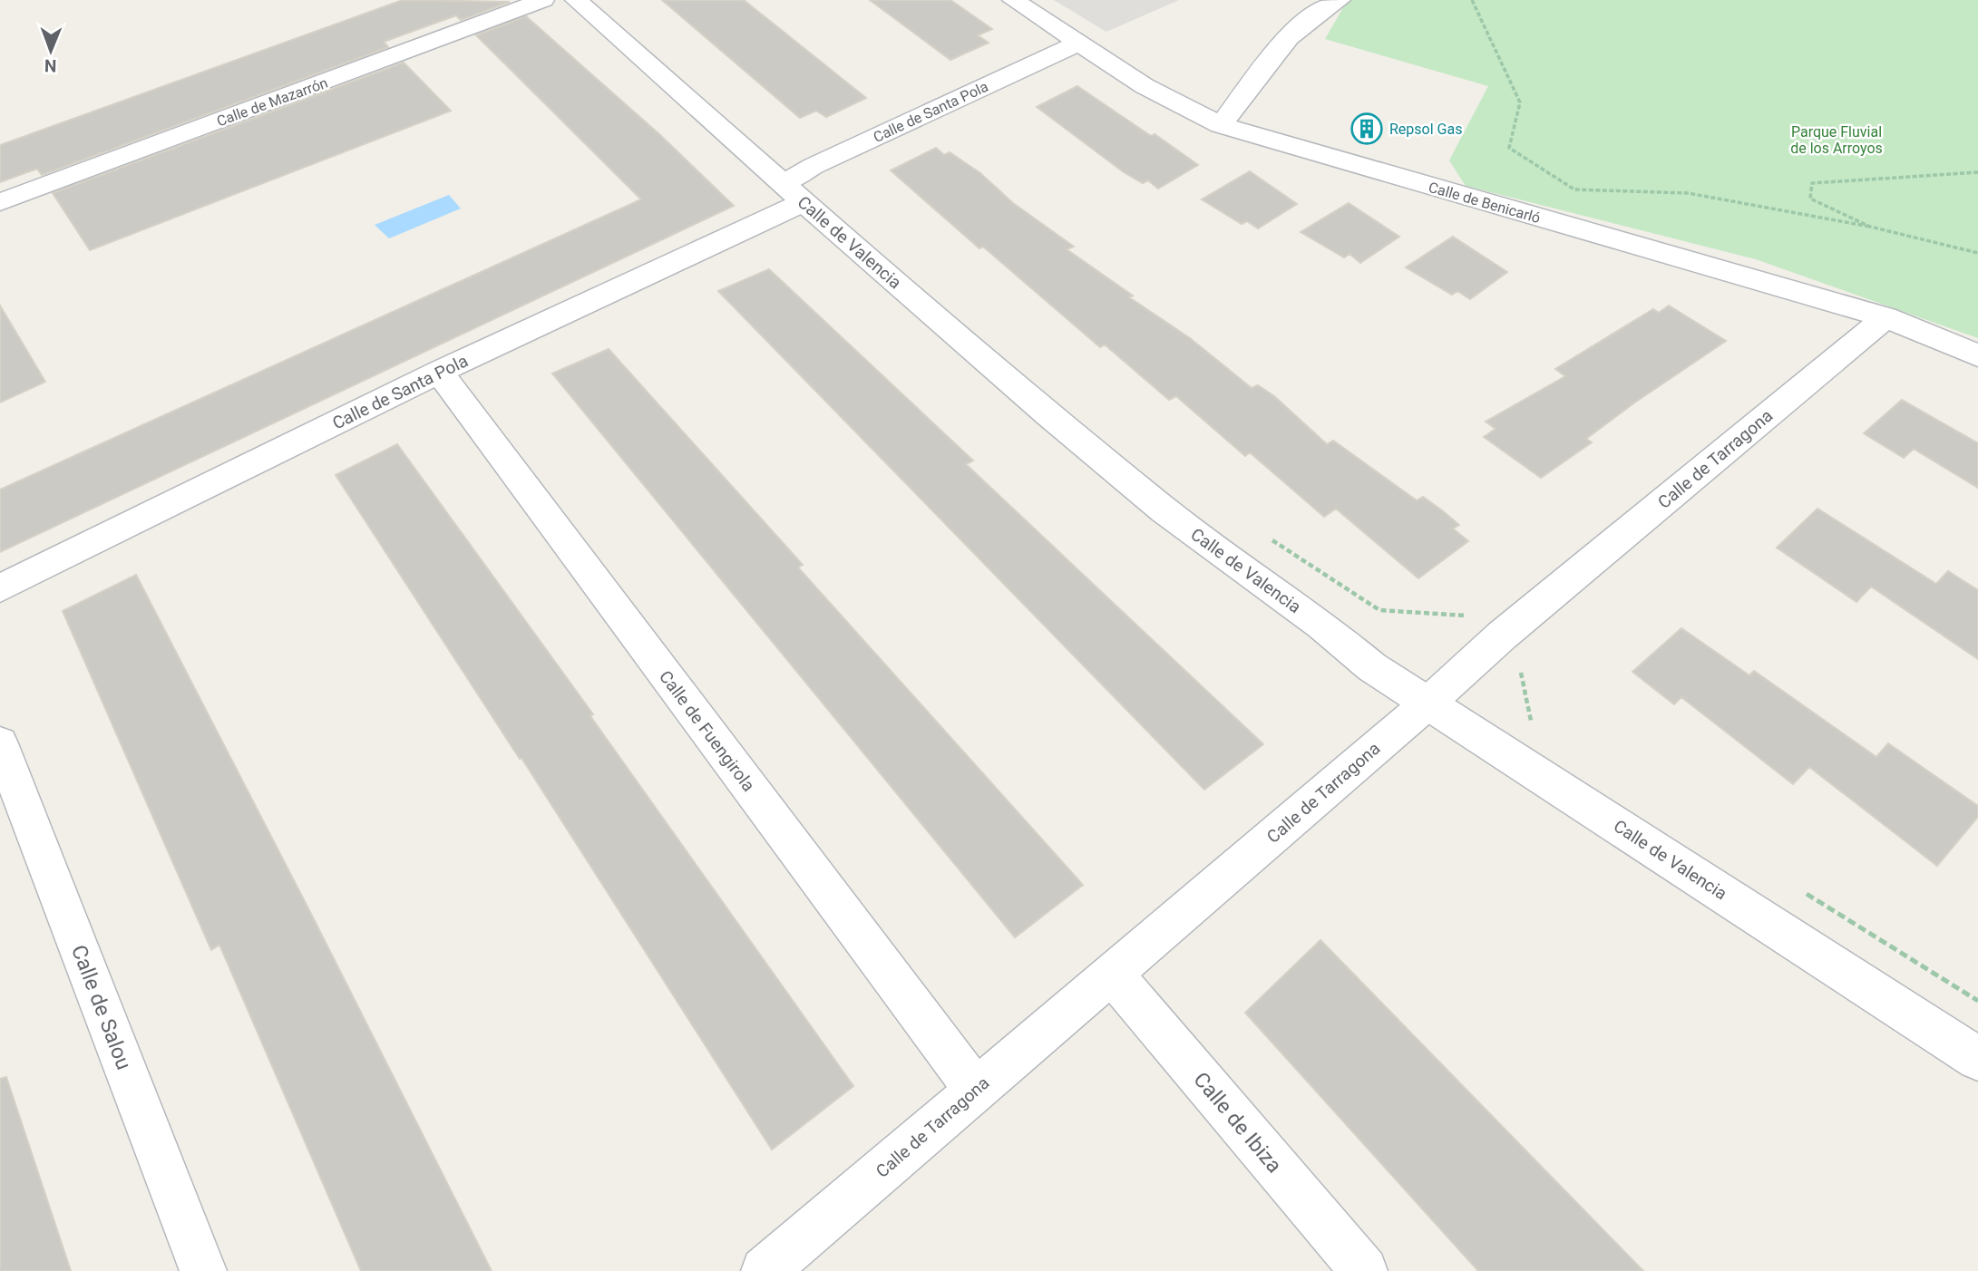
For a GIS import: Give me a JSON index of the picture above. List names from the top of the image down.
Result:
{
  "streets": {
    "street": [
      "Calle de Mazarrón",
      "Calle de Santa Pola",
      "Calle de Benicarló",
      "Calle de Valencia",
      "Calle de Tarragona",
      "Calle de Fuengirola",
      "Calle de Salou",
      "Calle de Ibiza"
    ]
  },
  "crossings": [
    ["Calle de Santa Pola", "Calle de Benicarló"],
    ["Calle de Santa Pola", "Calle de Valencia"],
    ["Calle de Santa Pola", "Calle de Fuengirola"],
    ["Calle de Benicarló", "Calle de Tarragona"],
    ["Calle de Valencia", "Calle de Tarragona"],
    ["Calle de Tarragona", "Calle de Fuengirola"],
    ["Calle de Tarragona", "Calle de Ibiza"]
  ],
  "parks": ["Parque Fluvial de los Arroyos"],
  "places": {
    "building": ["Repsol Gas"]
  },
  "north": "bottom"
}
